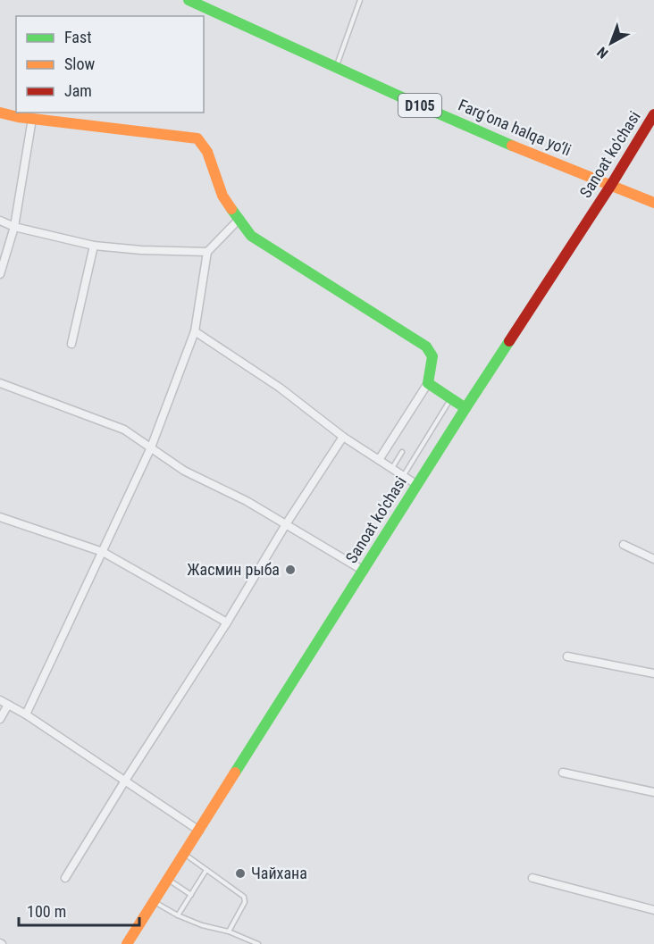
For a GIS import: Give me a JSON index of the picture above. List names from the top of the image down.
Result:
{
  "streets": {
    "main road": ["D105", "Farg‘ona halqa yo‘li", "Sanoat ko'chasi"]
  },
  "crossings": [
    ["Farg‘ona halqa yo‘li", "Sanoat ko'chasi"]
  ],
  "places": ["Жасмин рыба", "Чайхана"],
  "legend": ["Fast", "Slow", "Jam"],
  "scale_bar": "100 m",
  "north": "bottom left"
}
